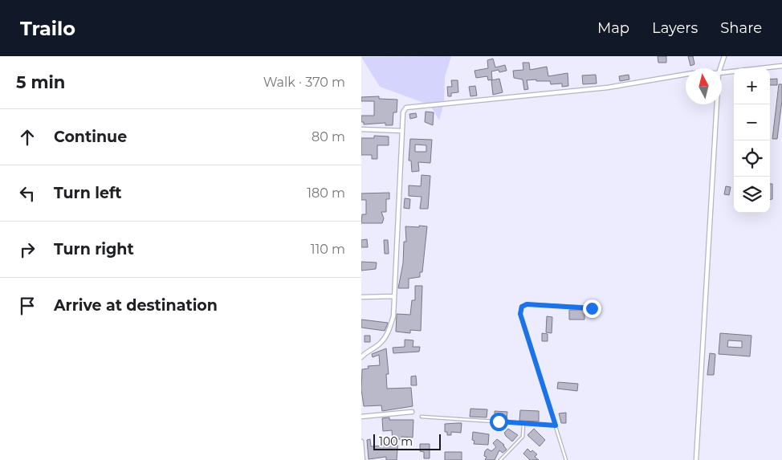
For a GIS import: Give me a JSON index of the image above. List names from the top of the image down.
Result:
{
  "scale_bar": "100 m",
  "north": "top",
  "page": {
    "header": "Trailo",
    "nav": ["Map", "Layers", "Share"],
    "heading": ["5 min", "Walk · 370 m"],
    "map_buttons": ["+", "−"],
    "list": [
      ["Continue", "80 m"],
      ["Turn left", "180 m"],
      ["Turn right", "110 m"],
      "Arrive at destination"
    ],
    "scale": "100 m"
  }
}
